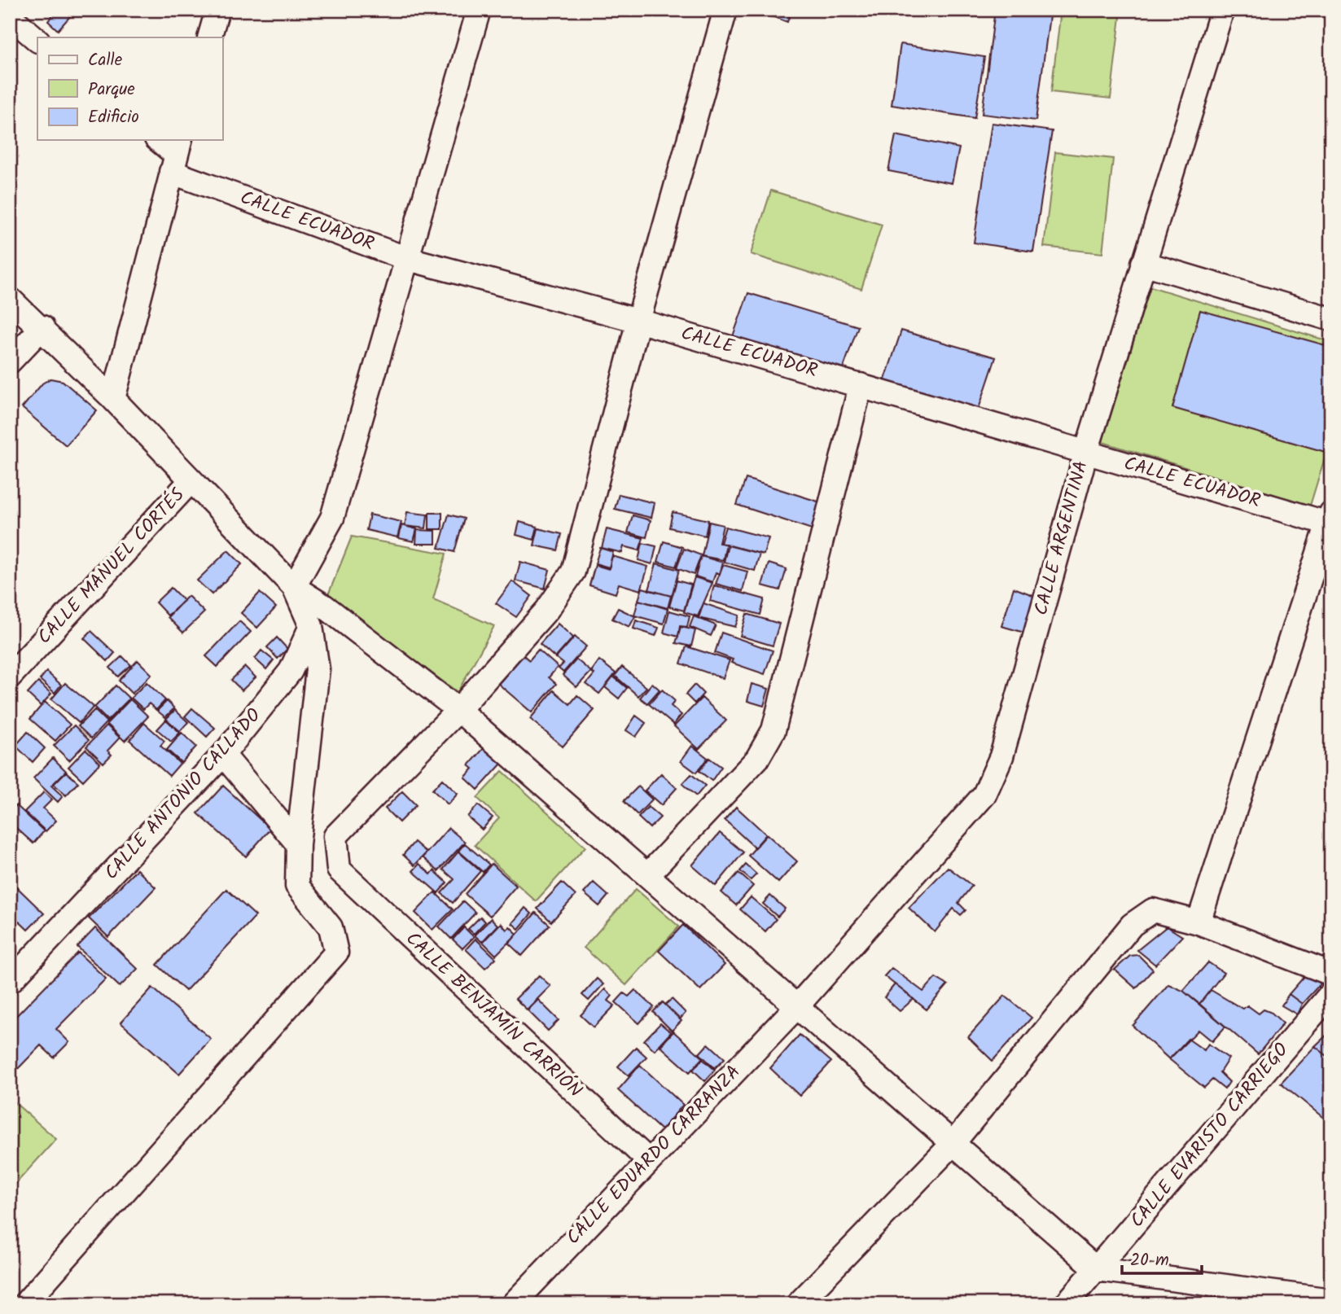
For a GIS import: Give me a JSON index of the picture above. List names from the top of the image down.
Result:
{
  "streets": {
    "street": [
      "CALLE ECUADOR",
      "CALLE ARGENTINA",
      "CALLE MANUEL CORTÉS",
      "CALLE ANTONIO CALLADO",
      "CALLE BENJAMÍN CARRIÓN",
      "CALLE EVARISTO CARRIEGO",
      "CALLE EDUARDO CARRANZA"
    ]
  },
  "crossings": [
    ["CALLE ECUADOR", "CALLE ARGENTINA"],
    ["CALLE ARGENTINA", "CALLE EDUARDO CARRANZA"],
    ["CALLE BENJAMÍN CARRIÓN", "CALLE EDUARDO CARRANZA"]
  ],
  "legend": ["Calle", "Parque", "Edificio"],
  "scale_bar": "20 m"
}
